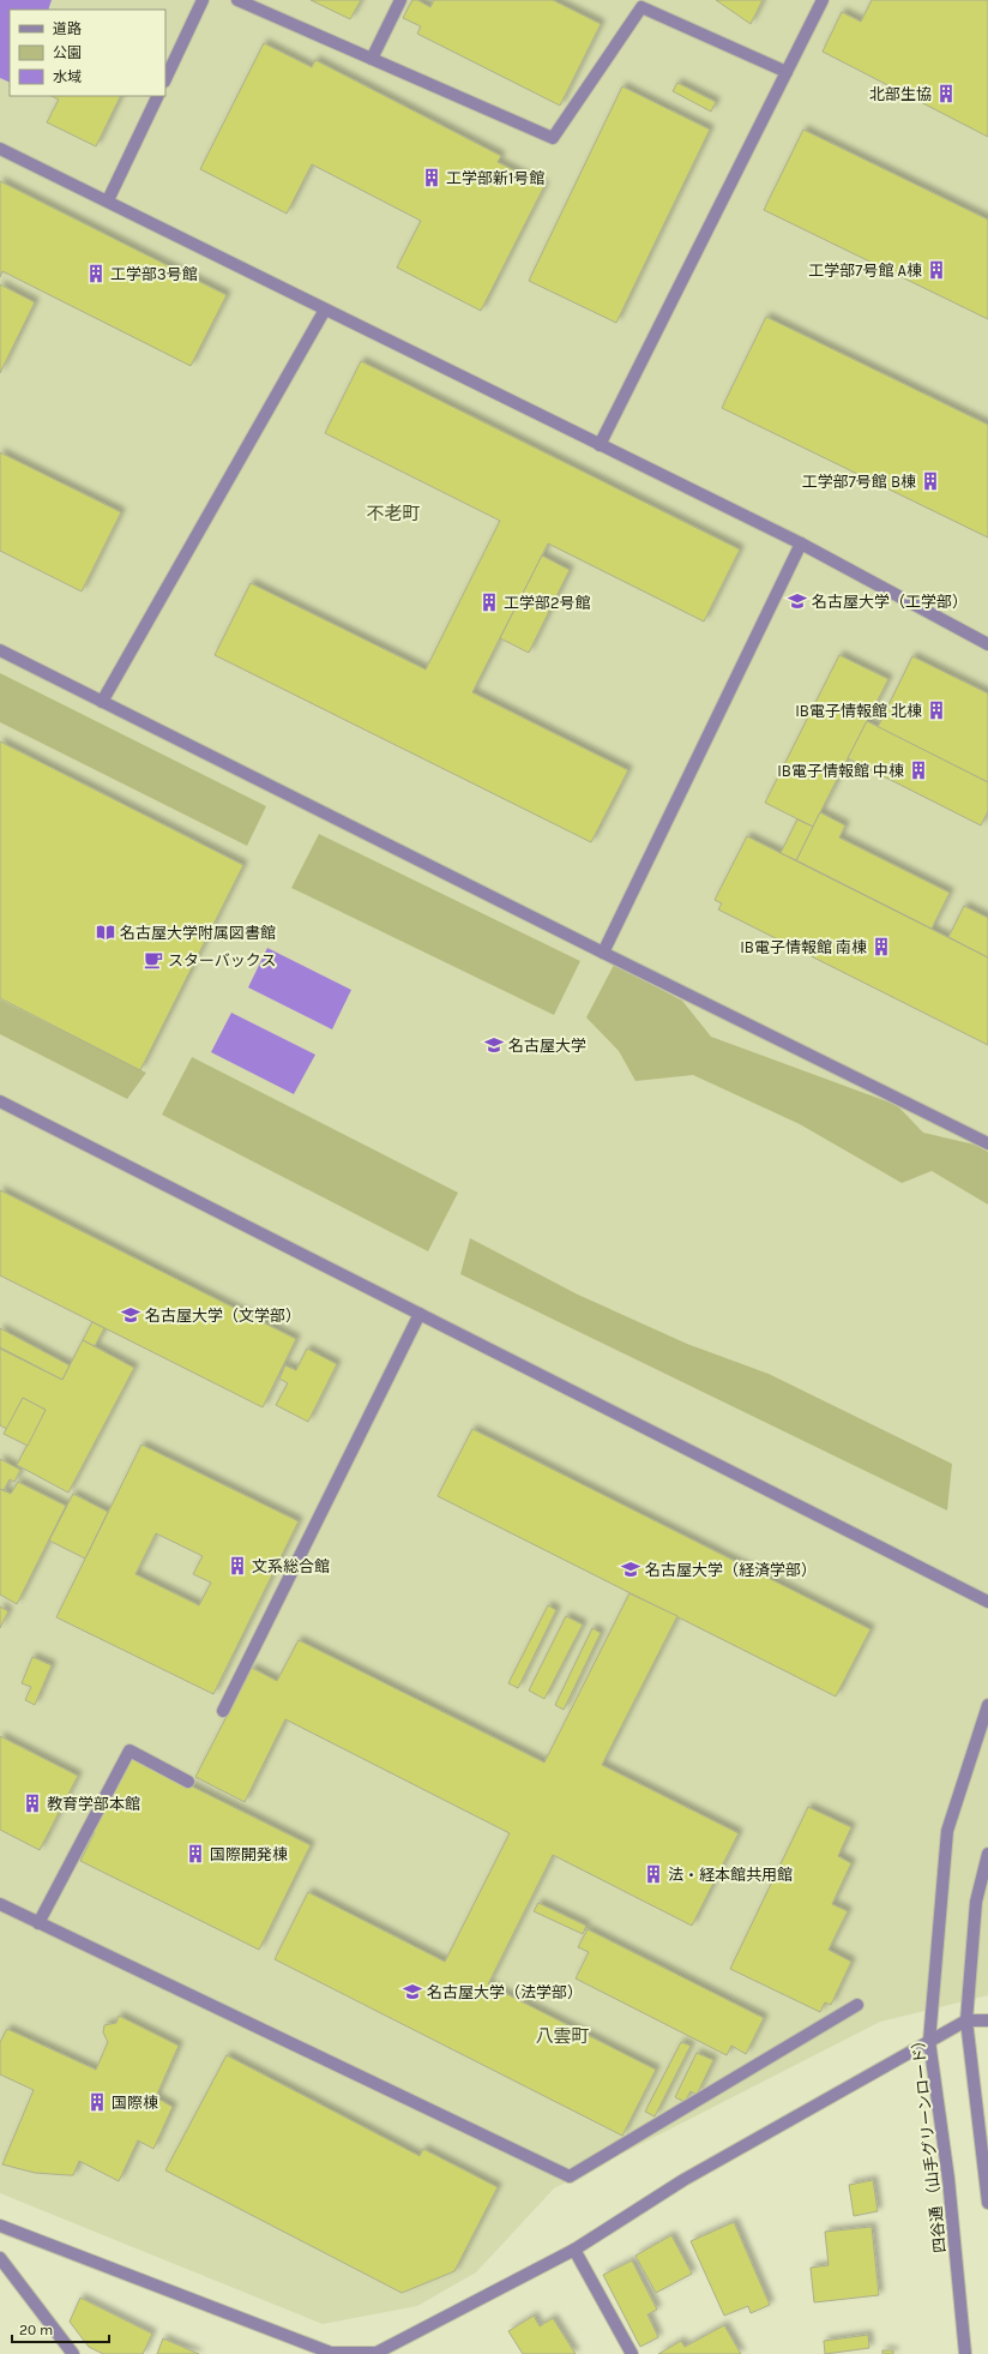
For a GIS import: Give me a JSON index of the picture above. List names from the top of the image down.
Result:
{
  "streets": {
    "street": ["四谷通 （山手グリーンロード）"]
  },
  "districts": ["不老町", "八雲町"],
  "places": {
    "building": [
      "北部生協",
      "工学部新1号館",
      "工学部7号館 A棟",
      "工学部3号館",
      "工学部7号館 B棟",
      "工学部2号館",
      "IB電子情報館 北棟",
      "IB電子情報館 中棟",
      "IB電子情報館 南棟",
      "文系総合館",
      "教育学部本館",
      "国際開発棟",
      "法・経本館共用館",
      "国際棟"
    ],
    "school or university": [
      "名古屋大学（工学部）",
      "名古屋大学",
      "名古屋大学（文学部）",
      "名古屋大学（経済学部）",
      "名古屋大学（法学部）"
    ],
    "library": ["名古屋大学附属図書館"],
    "cafe": ["スターバックス"]
  },
  "legend": ["道路", "公園", "水域"],
  "scale_bar": "20 m"
}
